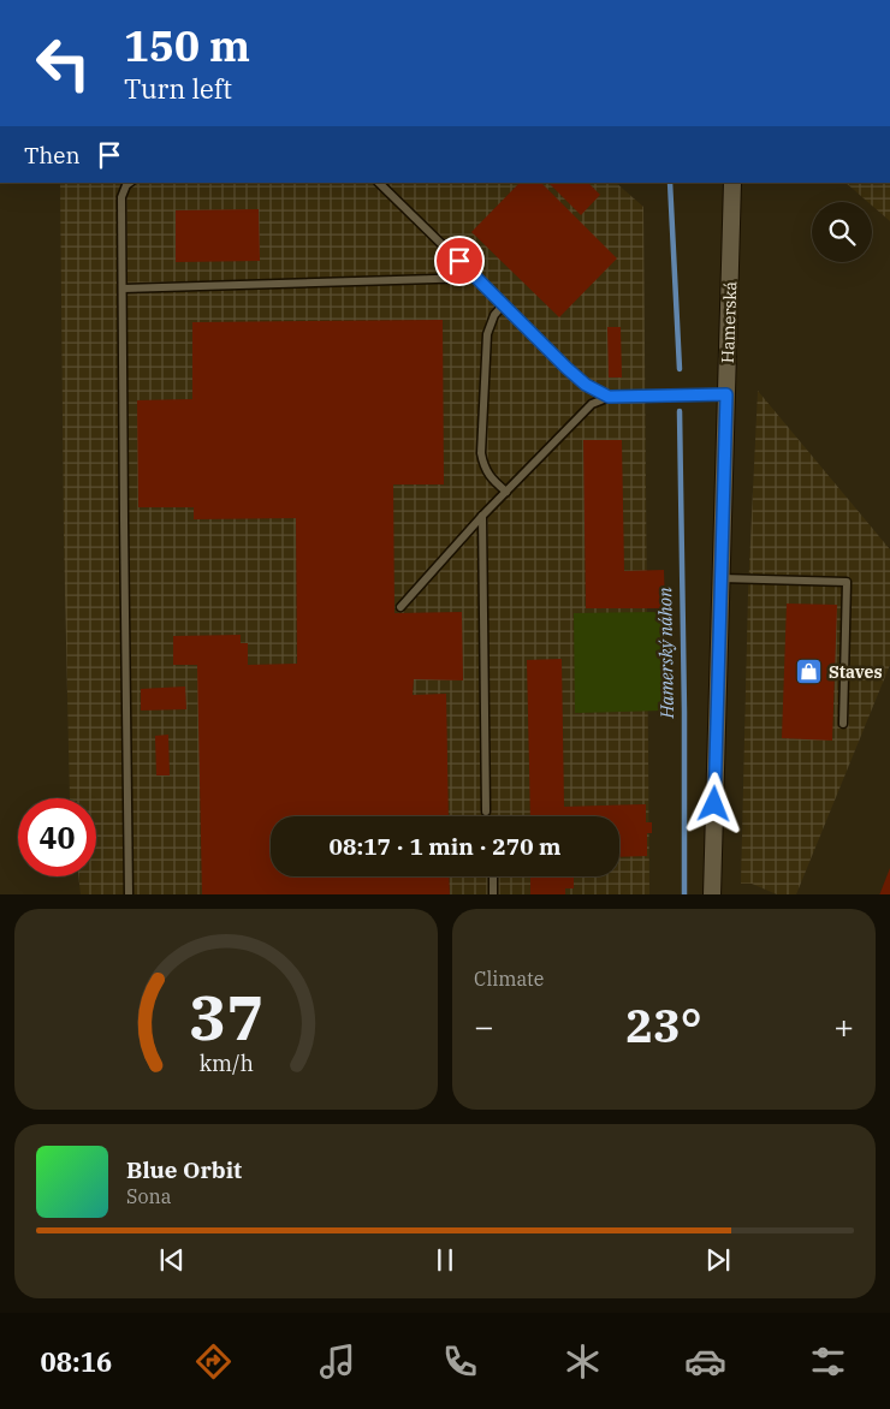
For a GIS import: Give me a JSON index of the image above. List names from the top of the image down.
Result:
{
  "streets": {
    "street": ["Hamerská"]
  },
  "water": ["Hamerský náhon"],
  "places": {
    "shop": ["Staves"]
  },
  "page": {
    "turn": ["150 m", "Turn left"],
    "then": "Then",
    "limit": "40",
    "trip": "08:17 · 1 min · 270 m",
    "tile": "Climate",
    "heat": ["−", "23°", "+"],
    "song": ["Blue Orbit", "Sona"],
    "tabs": "08:16",
    "gauge": ["37", "km/h"]
  }
}
